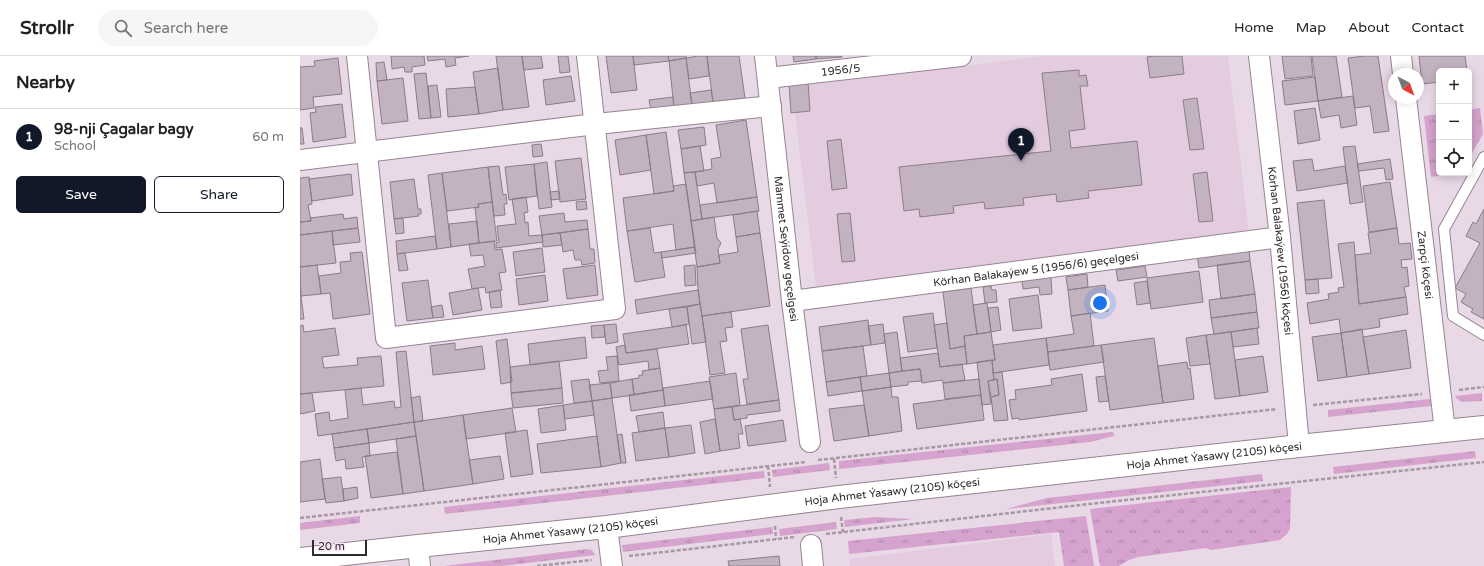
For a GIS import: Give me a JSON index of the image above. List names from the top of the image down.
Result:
{
  "streets": {
    "street": [
      "1956/5",
      "Mämmet Seýidow geçelgesi",
      "Körhan Balakaýew (1956) köçesi",
      "Zarpçi köçesi",
      "Körhan Balakaýew 5 (1956/6) geçelgesi",
      "Hoja Ahmet Ýasawy (2105) köçesi"
    ]
  },
  "crossings": [
    ["1956/5", "Mämmet Seýidow geçelgesi"],
    ["Mämmet Seýidow geçelgesi", "Körhan Balakaýew 5 (1956/6) geçelgesi"],
    ["Körhan Balakaýew (1956) köçesi", "Körhan Balakaýew 5 (1956/6) geçelgesi"],
    ["Körhan Balakaýew (1956) köçesi", "Hoja Ahmet Ýasawy (2105) köçesi"],
    ["Zarpçi köçesi", "Hoja Ahmet Ýasawy (2105) köçesi"]
  ],
  "scale_bar": "20 m",
  "north": "bottom right",
  "page": {
    "header": "Strollr",
    "search": "Search here",
    "nav": [
      "Home",
      "Map",
      "About",
      "Contact"
    ],
    "heading": "Nearby",
    "map_buttons": ["+", "−"],
    "list": [
      {
        "mark": "1",
        "name": "98-nji Çagalar bagy",
        "note": "School",
        "value": "60 m"
      }
    ],
    "pins": "1",
    "buttons": ["Save", "Share"],
    "scale": "20 m"
  }
}
